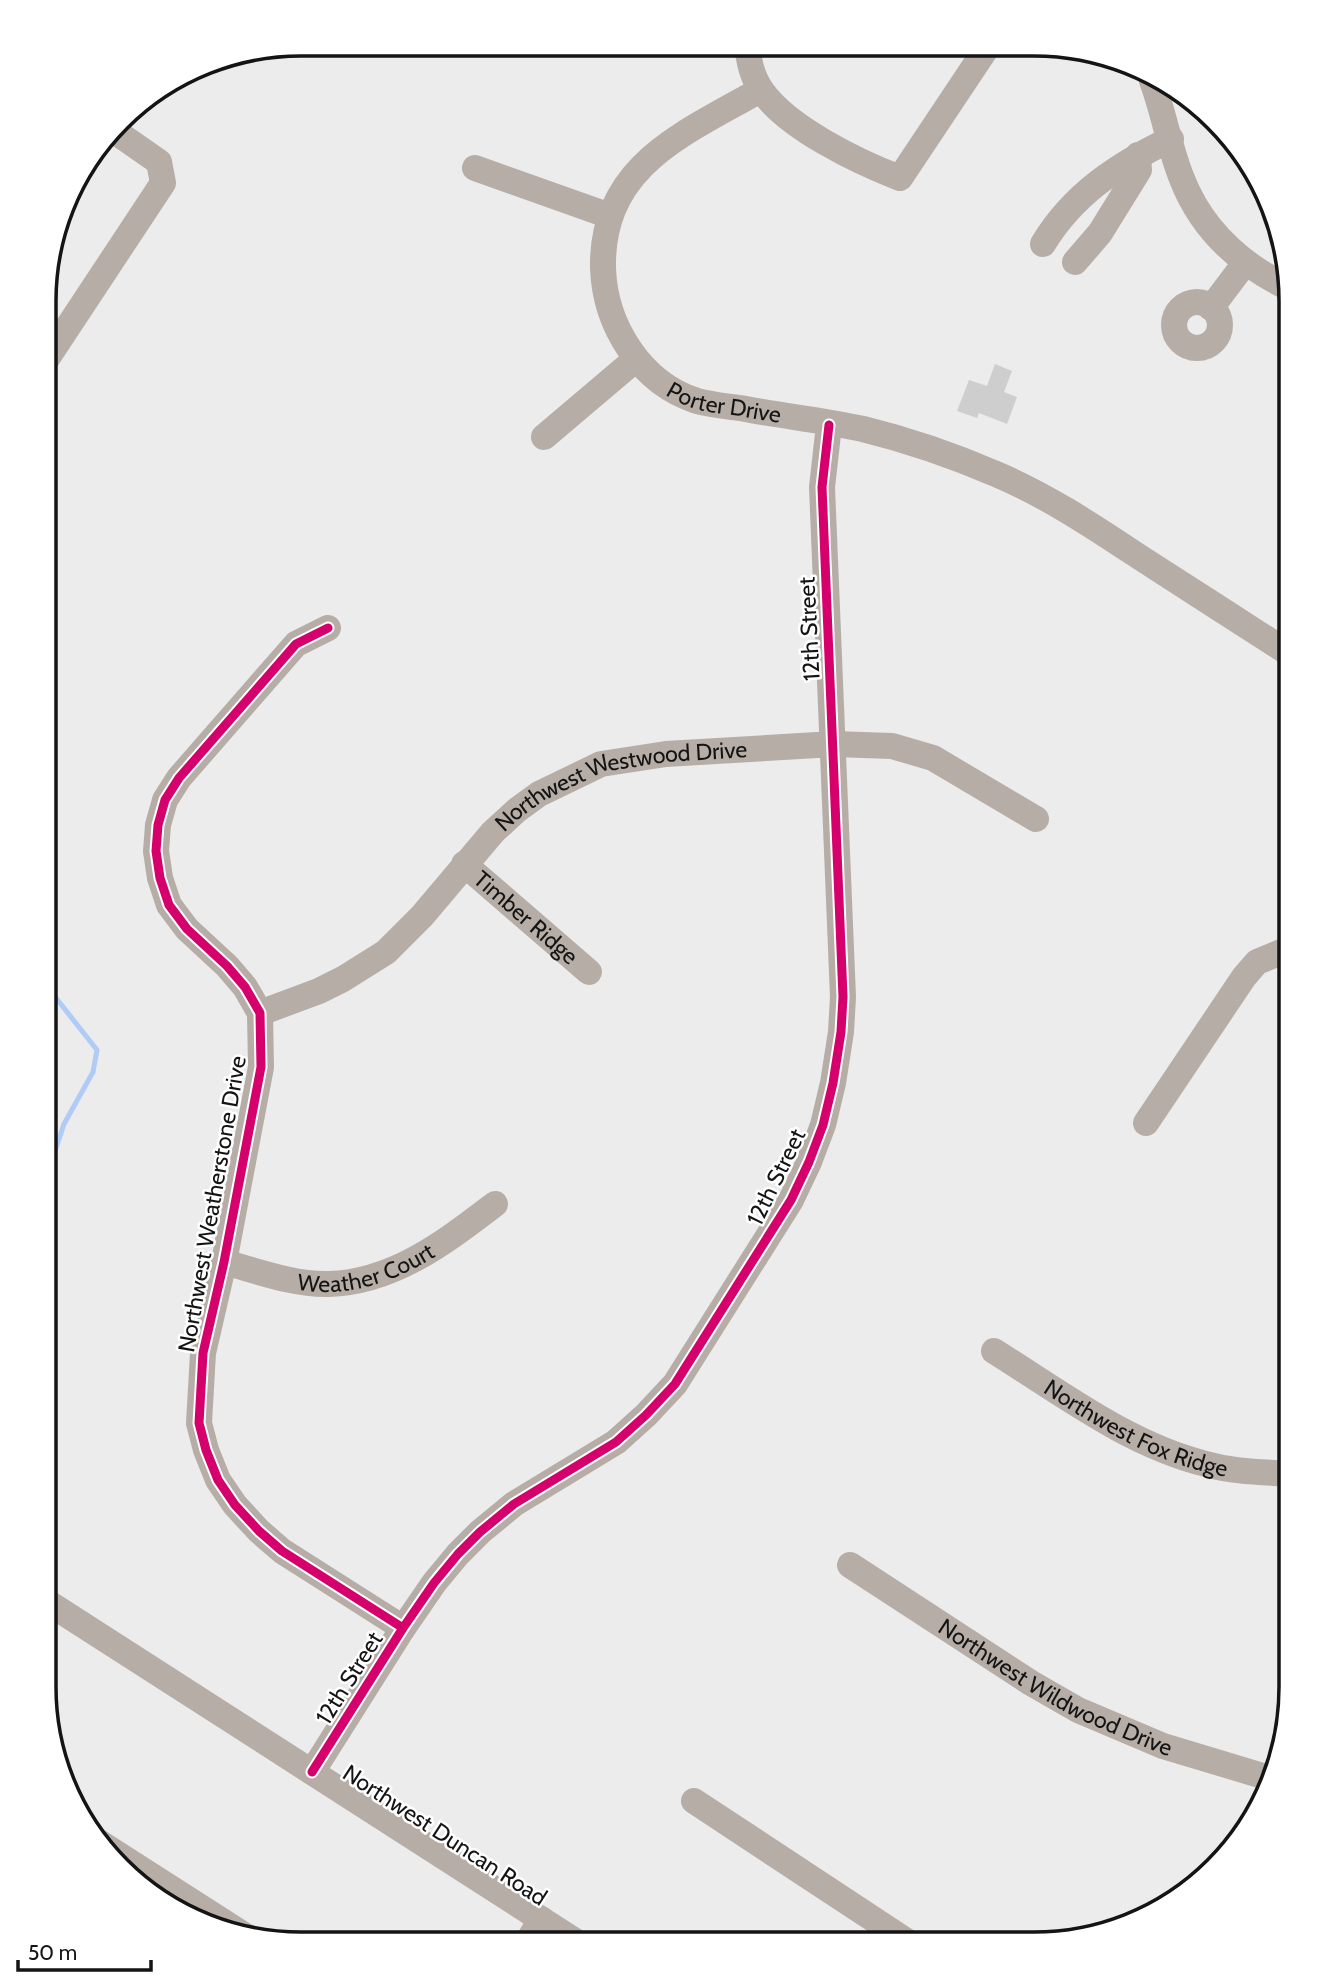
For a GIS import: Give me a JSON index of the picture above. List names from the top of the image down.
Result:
{
  "streets": {
    "street": [
      "Porter Drive",
      "12th Street",
      "Northwest Westwood Drive",
      "Timber Ridge",
      "Northwest Weatherstone Drive",
      "Weather Court",
      "Northwest Fox Ridge",
      "Northwest Wildwood Drive",
      "Northwest Duncan Road"
    ]
  },
  "crossings": [
    ["Porter Drive", "12th Street"],
    ["12th Street", "Northwest Westwood Drive"],
    ["12th Street", "Northwest Weatherstone Drive"],
    ["12th Street", "Northwest Duncan Road"],
    ["Northwest Westwood Drive", "Timber Ridge"],
    ["Northwest Westwood Drive", "Northwest Weatherstone Drive"],
    ["Northwest Weatherstone Drive", "Weather Court"]
  ],
  "scale_bar": "50 m"
}
